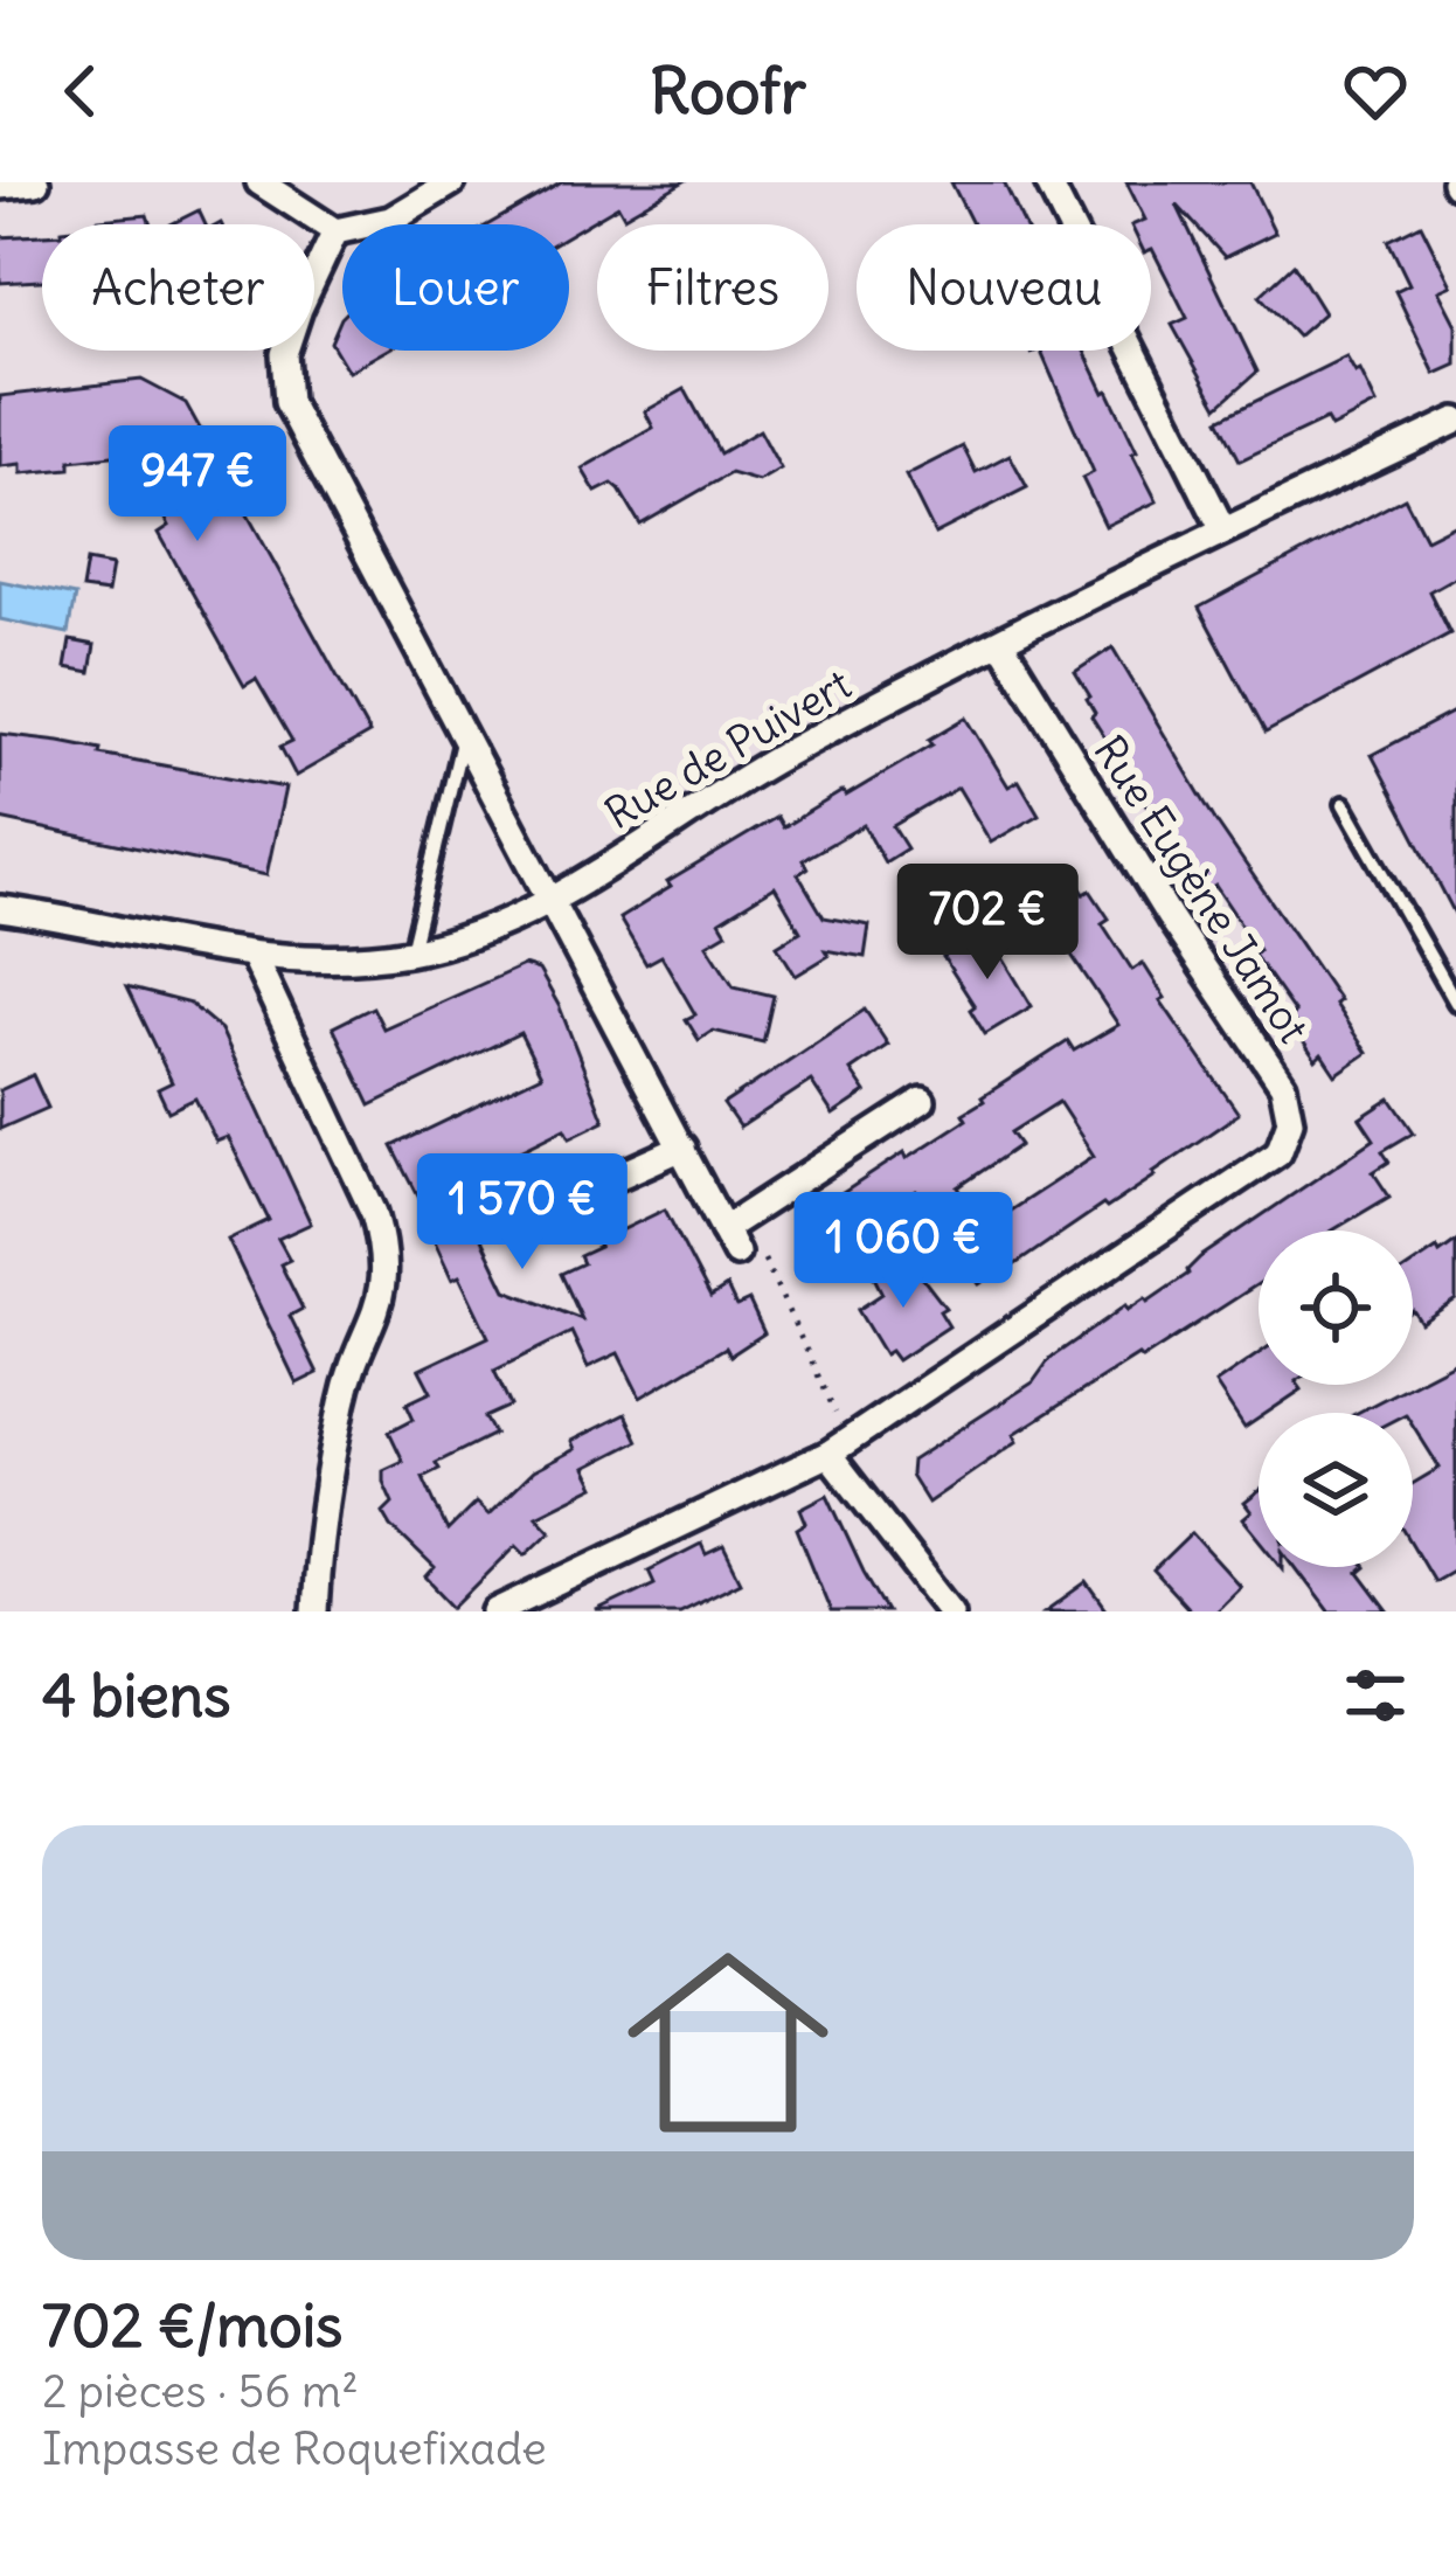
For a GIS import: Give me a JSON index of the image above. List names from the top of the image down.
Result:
{
  "streets": {
    "street": ["Rue de Puivert", "Rue Eugène Jamot"]
  },
  "crossings": [
    ["Rue de Puivert", "Rue Eugène Jamot"]
  ],
  "page": {
    "header": "Roofr",
    "chip": [
      "Acheter",
      "Louer",
      "Filtres",
      "Nouveau"
    ],
    "price": [
      "947 €",
      "702 €",
      "1 570 €",
      "1 060 €"
    ],
    "heading": "4 biens",
    "list": [
      {
        "name": "702 €/mois",
        "note": "2 pièces · 56 m² · Impasse de Roquefixade"
      }
    ]
  }
}
